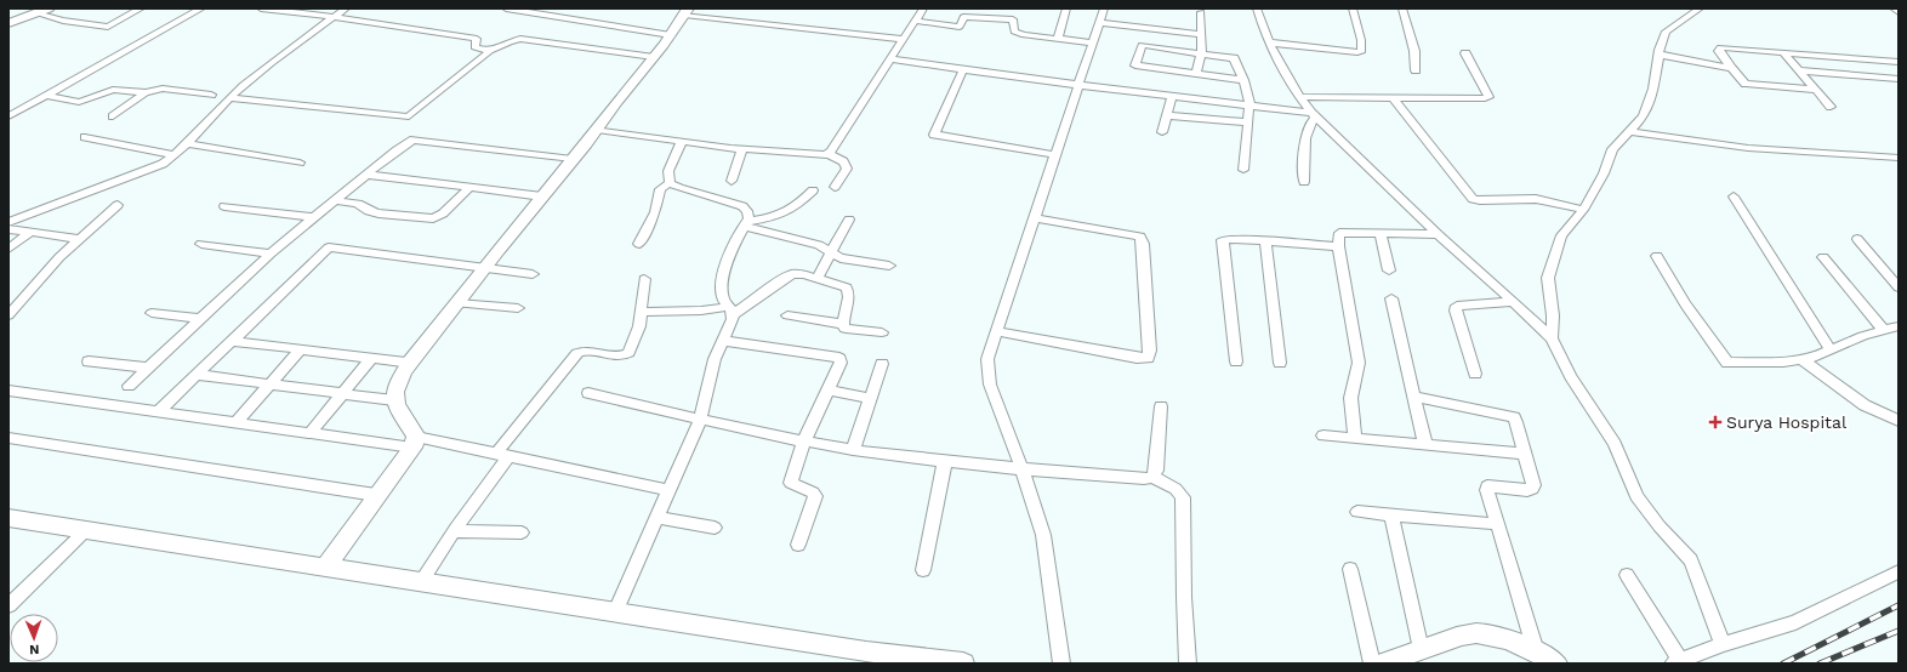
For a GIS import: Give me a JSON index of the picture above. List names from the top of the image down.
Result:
{
  "places": {
    "health": ["Surya Hospital"]
  },
  "north": "bottom"
}
